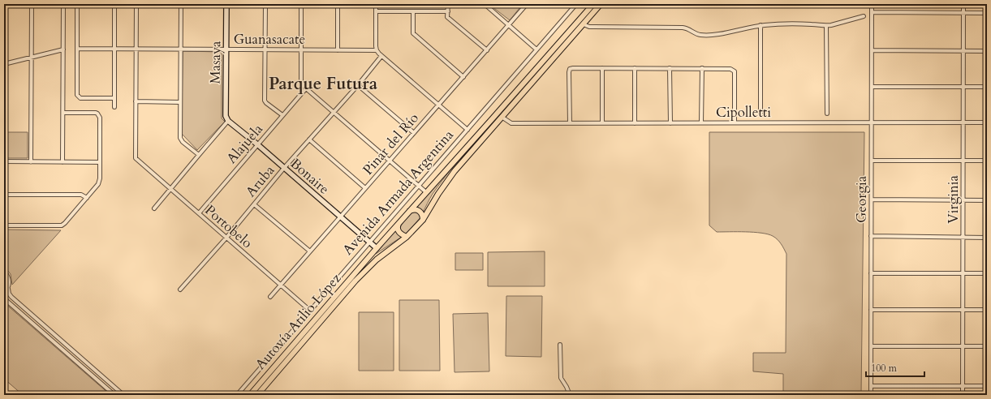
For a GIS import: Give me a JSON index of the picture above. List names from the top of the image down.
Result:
{
  "streets": {
    "main road": ["Avenida Armada Argentina", "Autovía Atilio López"],
    "street": [
      "Guanasacate",
      "Masaya",
      "Cipolletti",
      "Alajuela",
      "Pinar del Río",
      "Bonaire",
      "Aruba",
      "Georgia",
      "Virginia",
      "Portobelo"
    ]
  },
  "crossings": [
    ["Guanasacate", "Masaya"],
    ["Masaya", "Bonaire"],
    ["Cipolletti", "Avenida Armada Argentina"],
    ["Cipolletti", "Georgia"],
    ["Cipolletti", "Virginia"],
    ["Alajuela", "Bonaire"],
    ["Alajuela", "Portobelo"],
    ["Pinar del Río", "Bonaire"],
    ["Pinar del Río", "Portobelo"],
    ["Bonaire", "Aruba"],
    ["Bonaire", "Avenida Armada Argentina"],
    ["Bonaire", "Autovía Atilio López"],
    ["Aruba", "Portobelo"],
    ["Avenida Armada Argentina", "Portobelo"],
    ["Avenida Armada Argentina", "Autovía Atilio López"]
  ],
  "districts": ["Parque Futura"],
  "scale_bar": "100 m"
}
